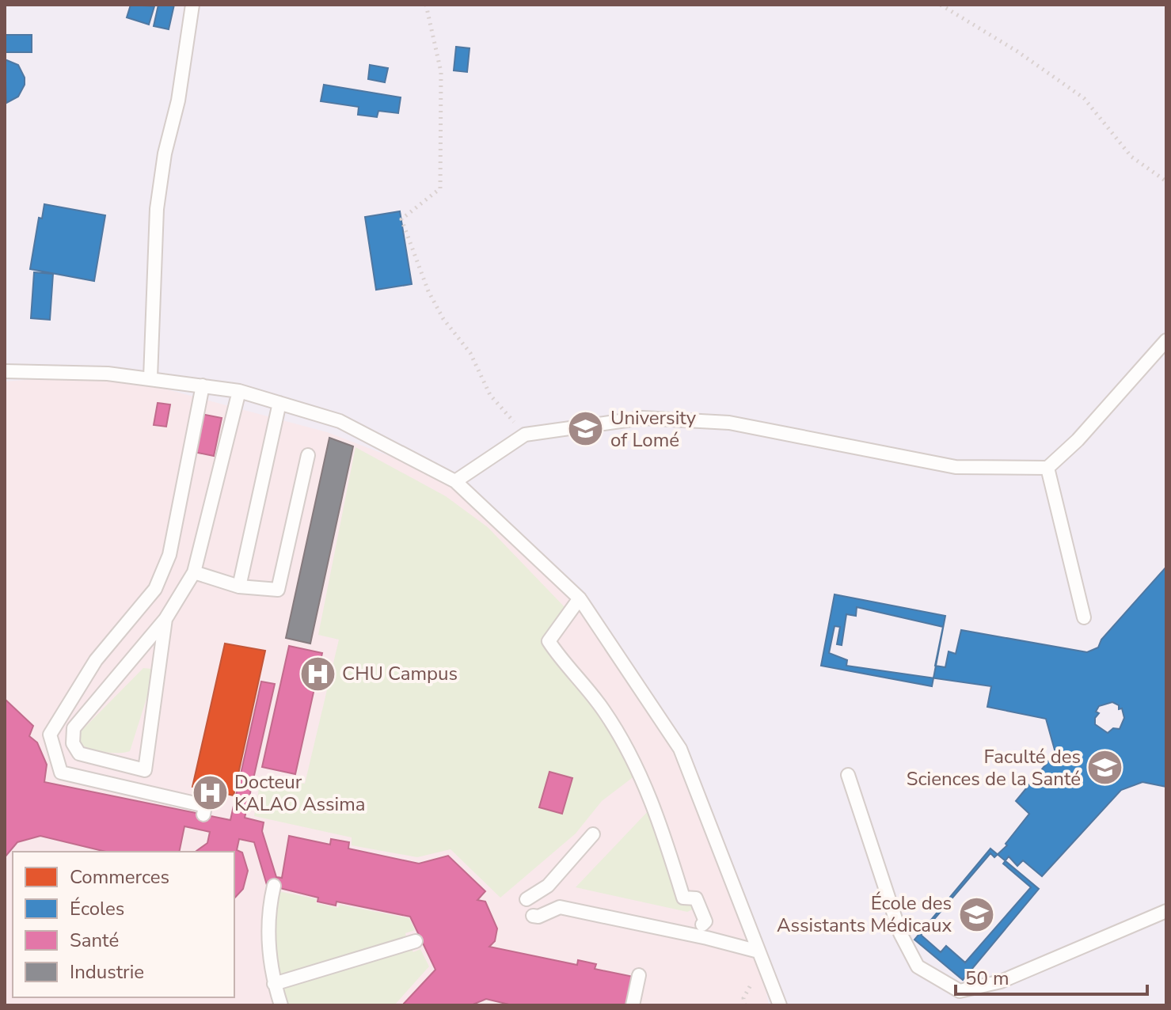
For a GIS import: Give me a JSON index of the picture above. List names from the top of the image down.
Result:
{
  "places": {
    "school or university": ["University of Lomé", "Faculté des Sciences de la Santé", "École des Assistants Médicaux"],
    "hospital": ["CHU Campus", "Docteur KALAO Assima"]
  },
  "legend": [
    "Commerces",
    "Écoles",
    "Santé",
    "Industrie"
  ],
  "scale_bar": "50 m"
}
